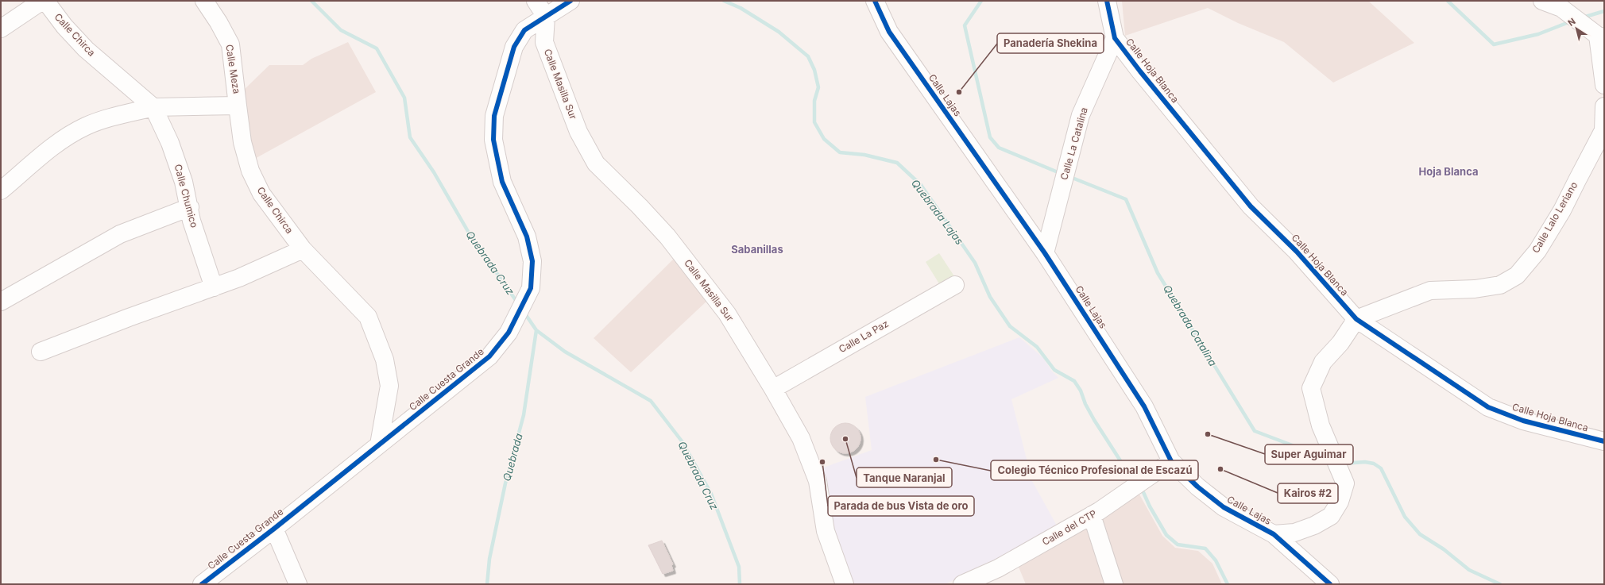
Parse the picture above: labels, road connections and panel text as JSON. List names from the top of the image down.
{
  "streets": {
    "street": [
      "Calle Chirca",
      "Calle Meza",
      "Calle Hoja Blanca",
      "Calle Masilla Sur",
      "Calle Lajas",
      "Calle La Catalina",
      "Calle Chumico",
      "Calle Lalo Leriano",
      "Calle La Paz",
      "Calle Cuesta Grande",
      "Calle del CTP"
    ]
  },
  "crossings": [
    ["Calle Chirca", "Calle Meza"],
    ["Calle Chirca", "Calle Chumico"],
    ["Calle Chirca", "Calle Cuesta Grande"],
    ["Calle Hoja Blanca", "Calle La Catalina"],
    ["Calle Hoja Blanca", "Calle Lalo Leriano"],
    ["Calle Masilla Sur", "Calle La Paz"],
    ["Calle Masilla Sur", "Calle Cuesta Grande"],
    ["Calle Lajas", "Calle La Catalina"],
    ["Calle Lajas", "Calle del CTP"]
  ],
  "districts": ["Hoja Blanca", "Sabanillas"],
  "water": [
    "Quebrada Lajas",
    "Quebrada Cruz",
    "Quebrada Catalina",
    "Quebrada"
  ],
  "places": [
    "Panadería Shekina",
    "Super Aguimar",
    "Tanque Naranjal",
    "Colegio Técnico Profesional de Escazú",
    "Parada de bus Vista de oro",
    "Kairos #2"
  ],
  "north": "top left"
}
